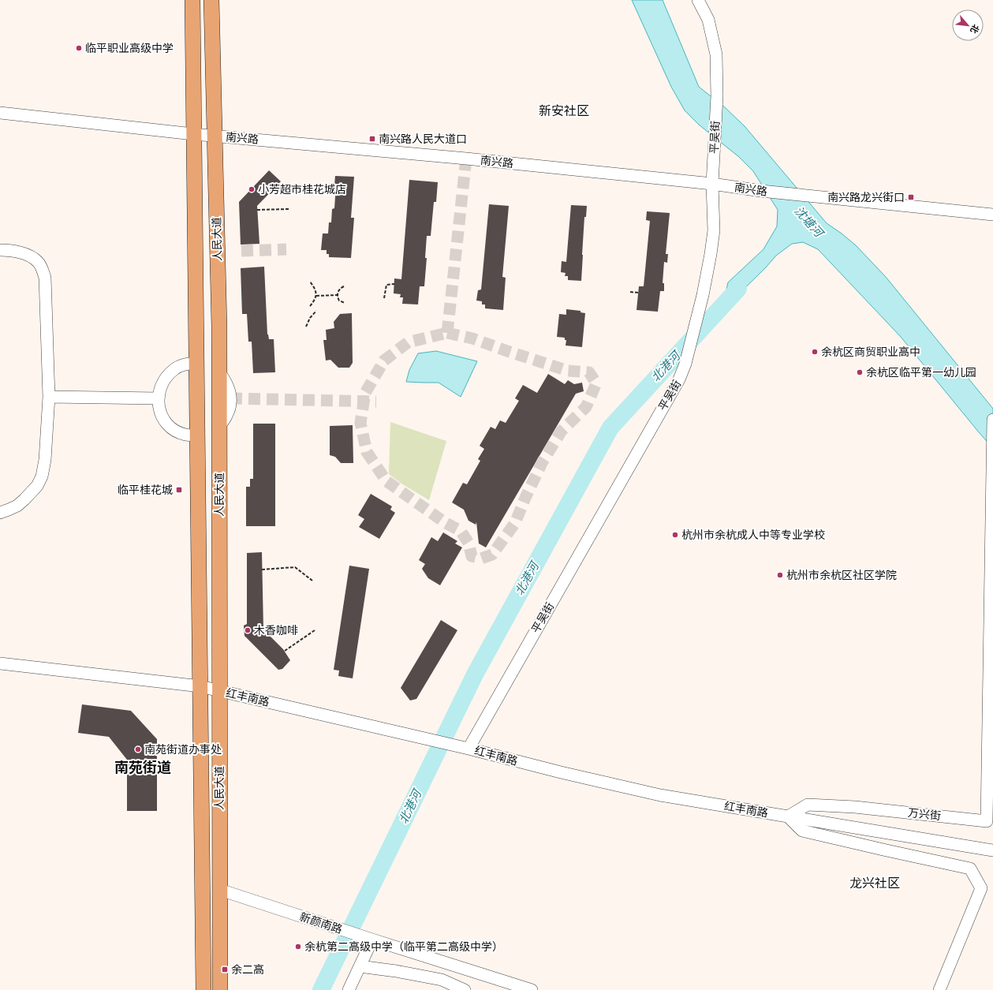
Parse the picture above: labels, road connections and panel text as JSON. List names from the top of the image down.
{
  "streets": {
    "main road": ["人民大道"],
    "street": [
      "平吴街",
      "南兴路",
      "红丰南路",
      "万兴街",
      "新颜南路"
    ]
  },
  "crossings": [
    ["平吴街", "南兴路"],
    ["平吴街", "红丰南路"],
    ["南兴路", "人民大道"],
    ["人民大道", "红丰南路"],
    ["人民大道", "新颜南路"],
    ["红丰南路", "万兴街"]
  ],
  "districts": ["新安社区", "南苑街道", "龙兴社区"],
  "water": ["沈塘河", "北港河"],
  "places": {
    "other": [
      "临平职业高级中学",
      "小芳超市桂花城店",
      "余杭区商贸职业高中",
      "余杭区临平第一幼儿园",
      "杭州市余杭成人中等专业学校",
      "杭州市余杭区社区学院",
      "木香咖啡",
      "南苑街道办事处",
      "余杭第二高级中学（临平第二高级中学）"
    ],
    "transit": [
      "南兴路人民大道口",
      "南兴路龙兴街口",
      "临平桂花城",
      "余二高"
    ]
  },
  "north": "bottom right"
}
